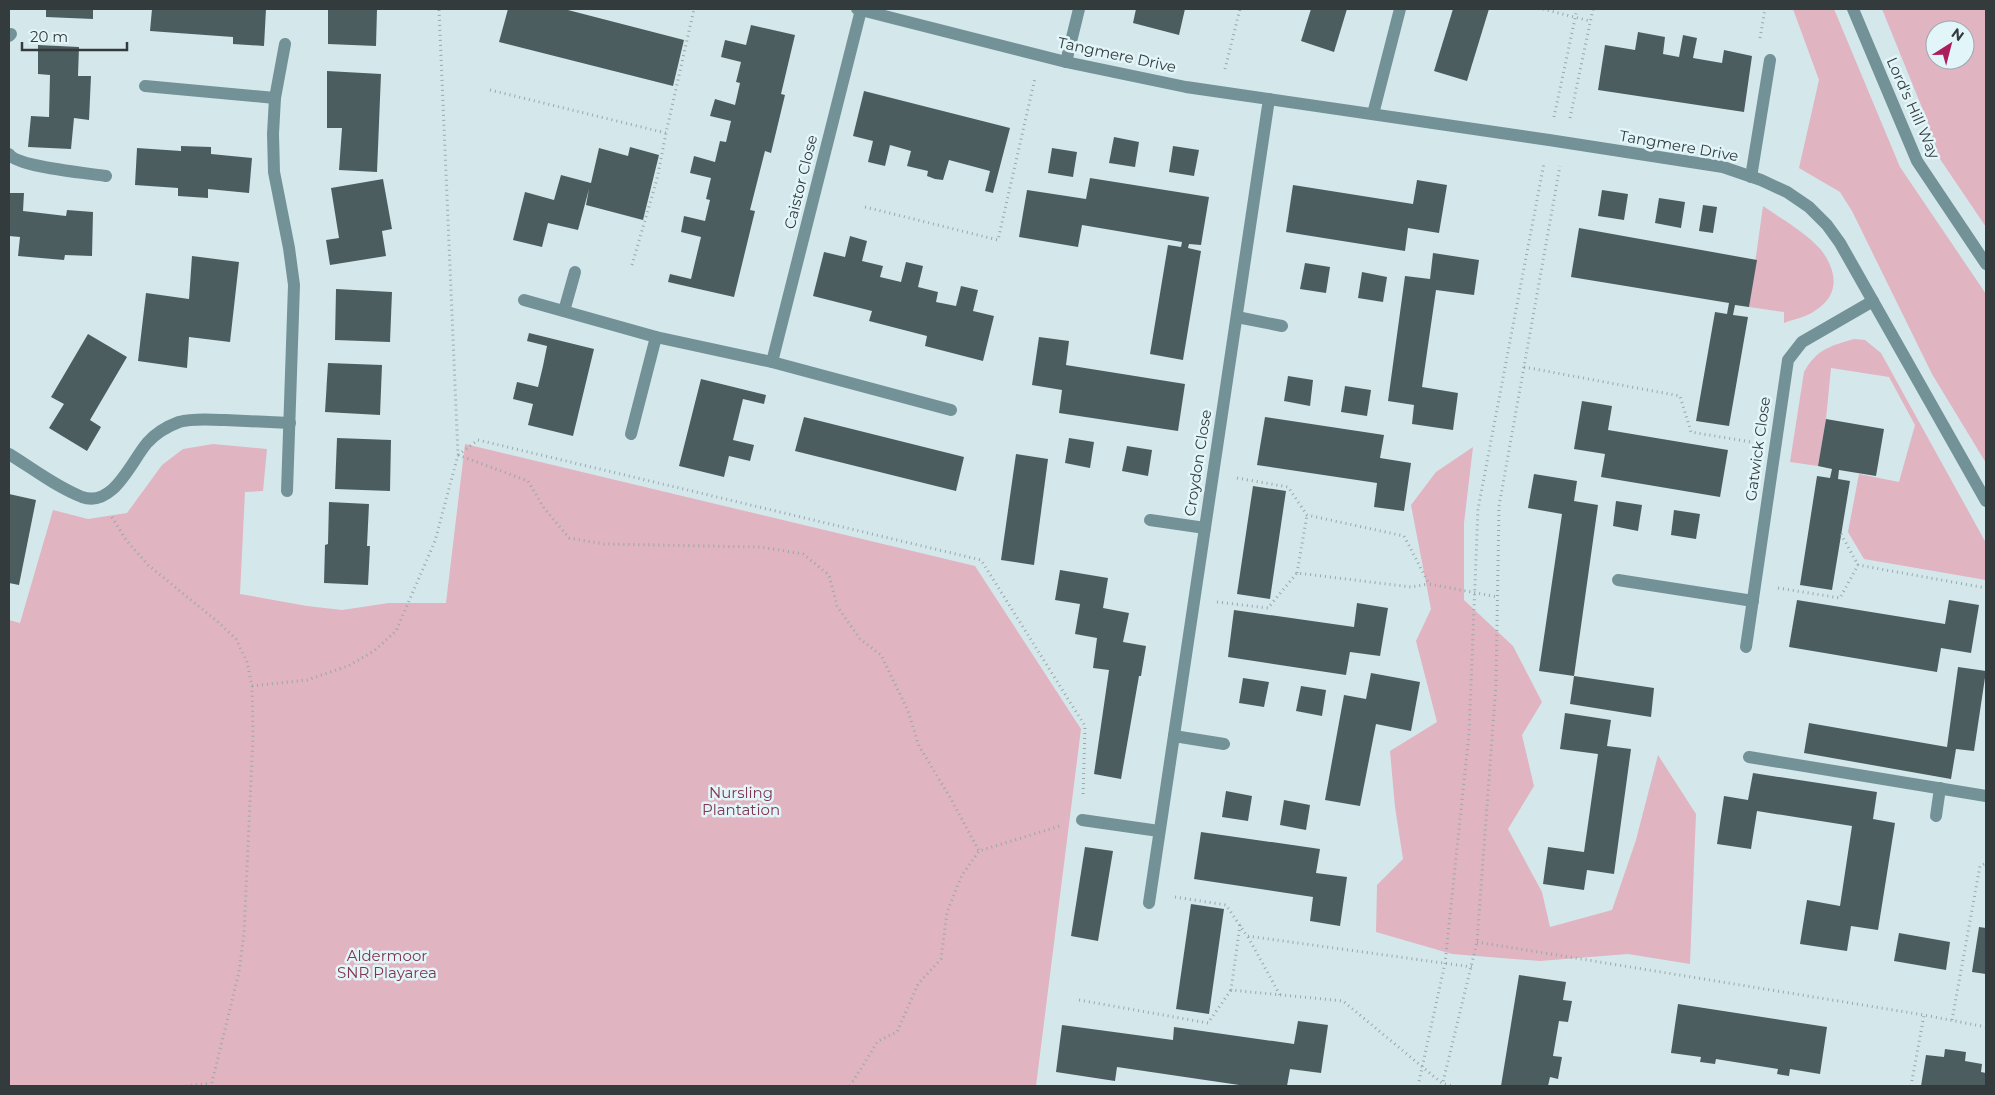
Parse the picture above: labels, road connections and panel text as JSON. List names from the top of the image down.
{
  "streets": {
    "street": [
      "Tangmere Drive",
      "Lord's Hill Way",
      "Caistor Close",
      "Gatwick Close",
      "Croydon Close"
    ]
  },
  "crossings": [
    ["Tangmere Drive", "Caistor Close"],
    ["Tangmere Drive", "Gatwick Close"],
    ["Tangmere Drive", "Croydon Close"]
  ],
  "parks": ["Nursling Plantation", "Aldermoor SNR Playarea"],
  "scale_bar": "20 m",
  "north": "top right"
}
